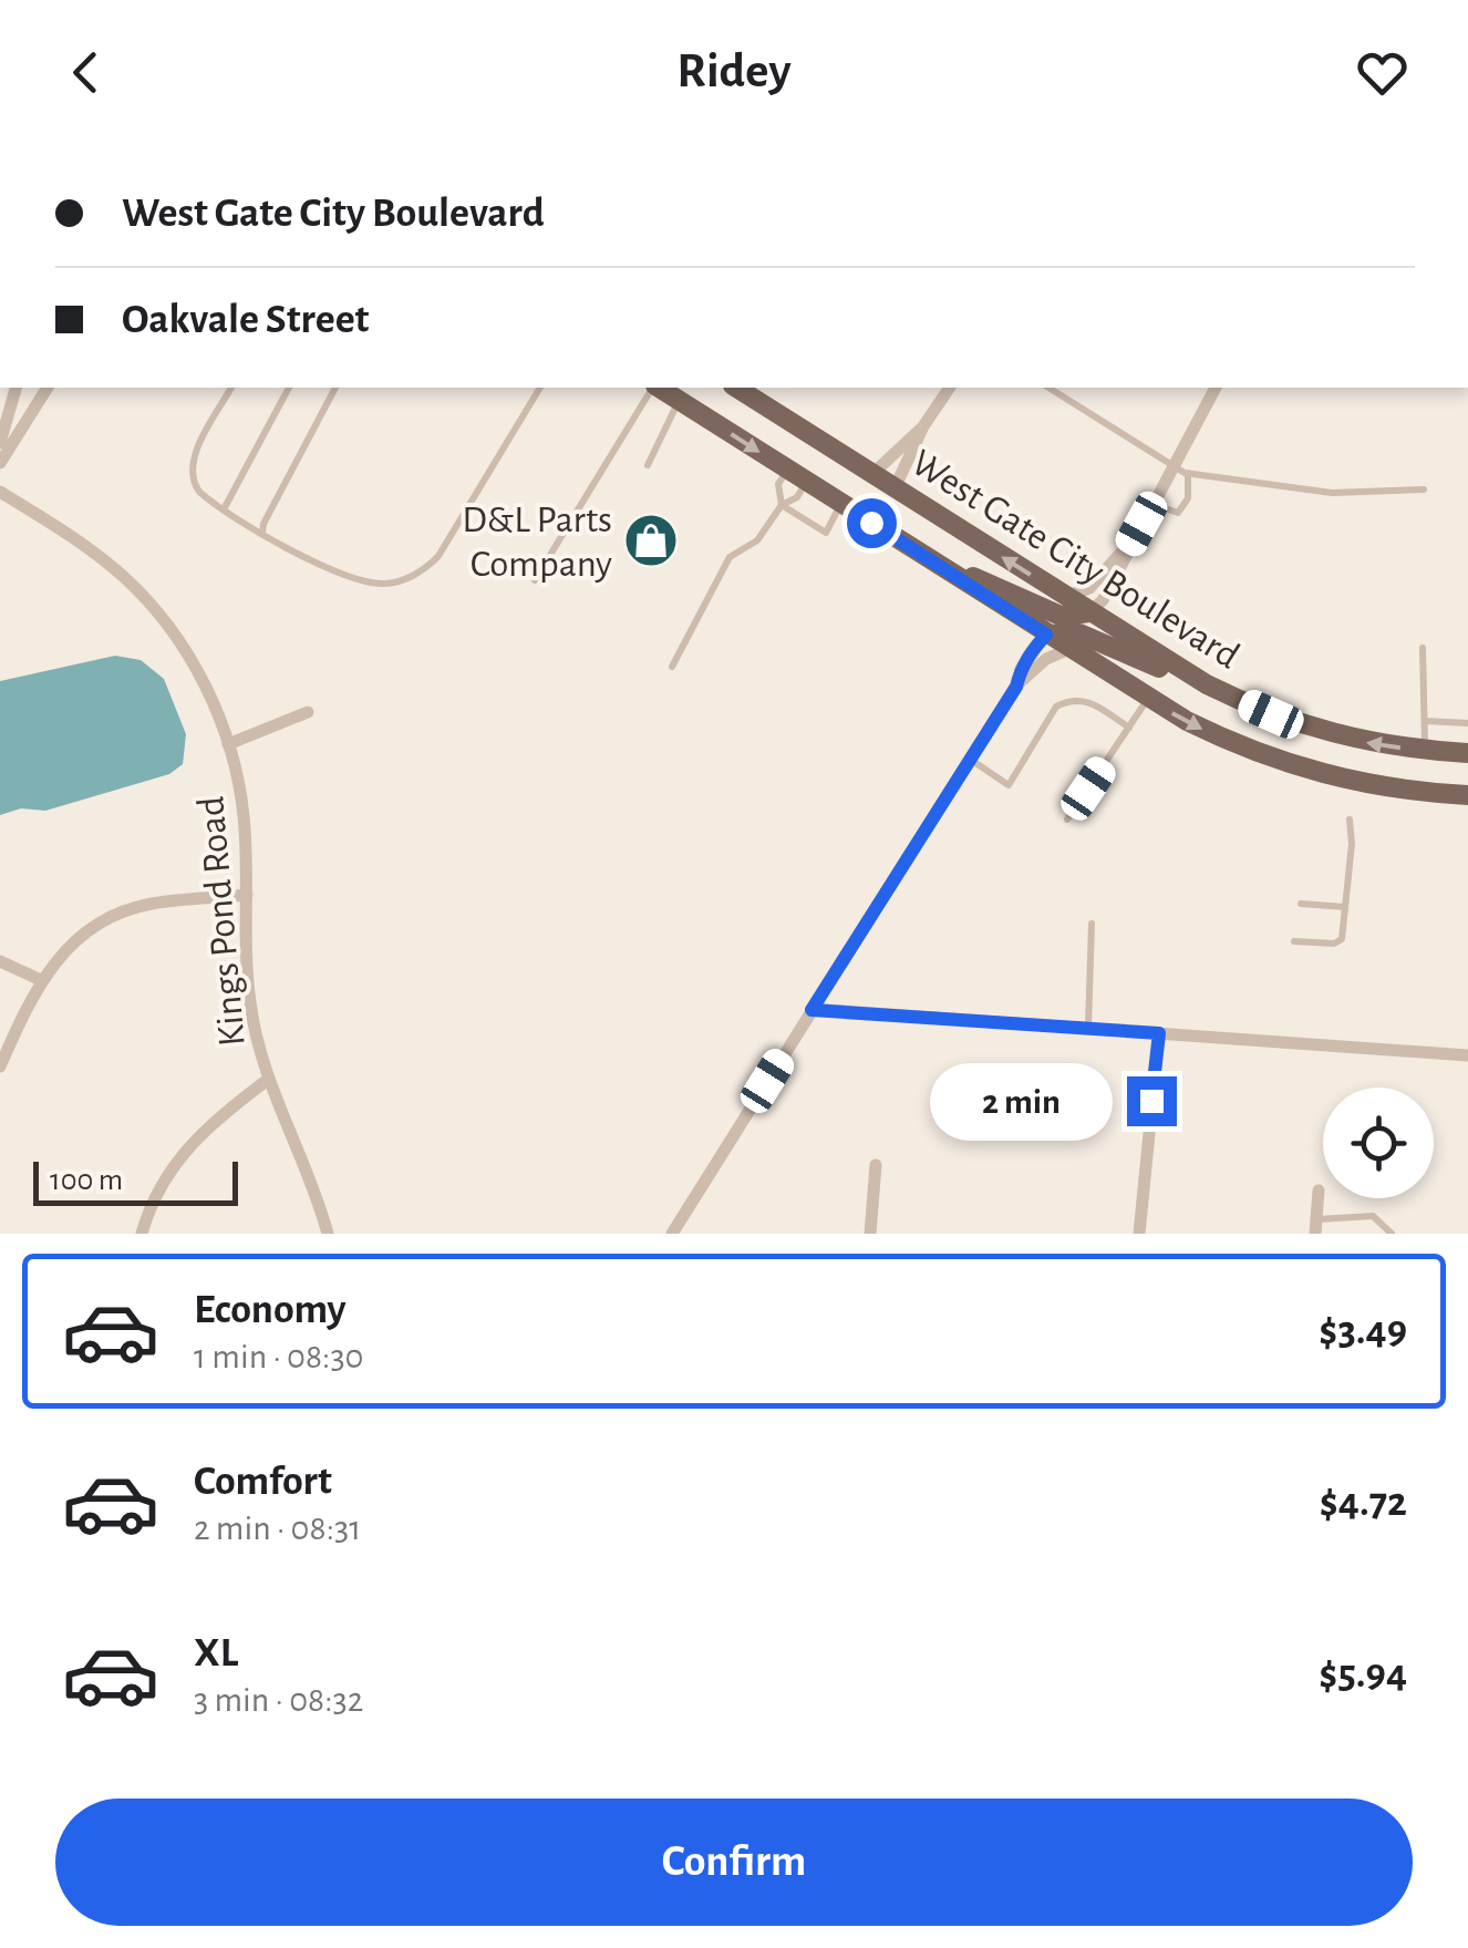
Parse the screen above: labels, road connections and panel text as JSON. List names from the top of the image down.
{
  "streets": {
    "main road": ["West Gate City Boulevard"],
    "street": ["Kings Pond Road"]
  },
  "places": {
    "shop": ["D&L Parts Company"]
  },
  "scale_bar": "100 m",
  "page": {
    "header": "Ridey",
    "banner": ["West Gate City Boulevard", "Oakvale Street"],
    "bubble": "2 min",
    "scale": "100 m",
    "list": [
      {
        "name": "Economy",
        "note": "1 min · 08:30",
        "value": "$3.49"
      },
      {
        "name": "Comfort",
        "note": "2 min · 08:31",
        "value": "$4.72"
      },
      {
        "name": "XL",
        "note": "3 min · 08:32",
        "value": "$5.94"
      }
    ],
    "buttons": "Confirm"
  }
}
